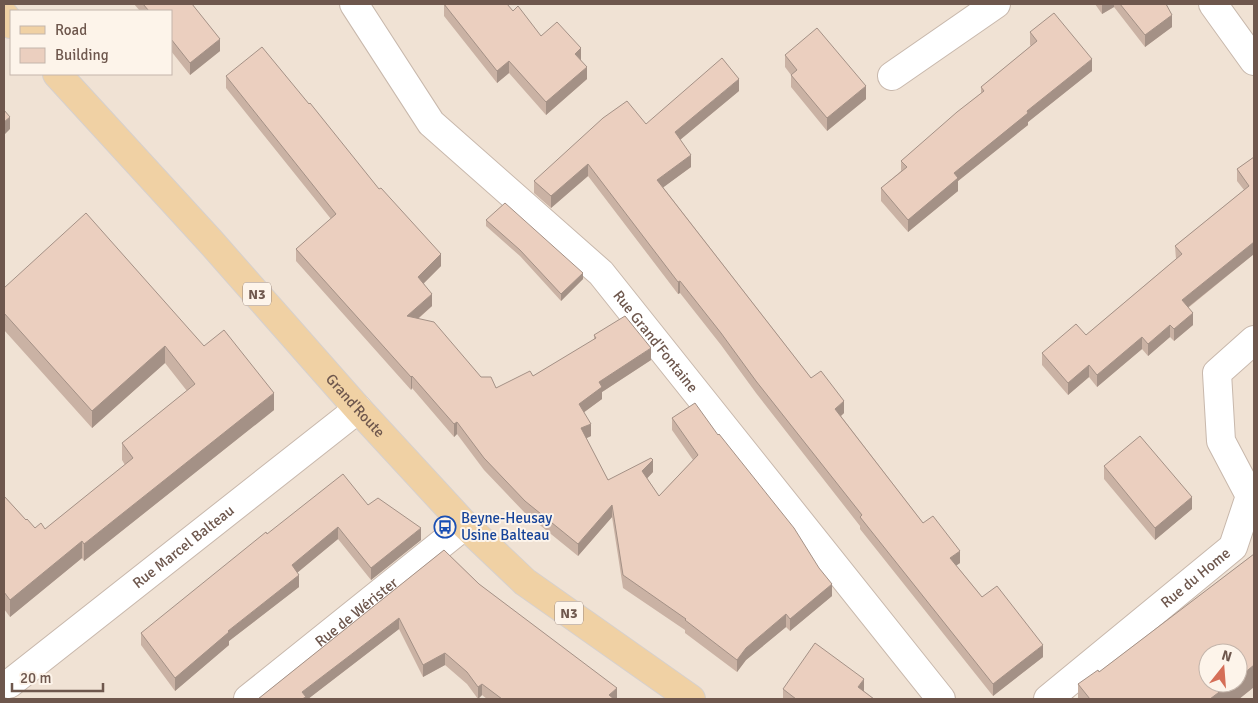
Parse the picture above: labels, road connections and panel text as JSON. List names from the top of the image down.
{
  "streets": {
    "main road": ["N3", "Grand'Route"],
    "street": [
      "Rue Grand'Fontaine",
      "Rue Marcel Balteau",
      "Rue du Home",
      "Rue de Wérister"
    ]
  },
  "crossings": [
    ["Grand'Route", "Rue Marcel Balteau"],
    ["Grand'Route", "Rue de Wérister"]
  ],
  "places": {
    "bus stop": ["Beyne-Heusay Usine Balteau"]
  },
  "legend": ["Road", "Building"],
  "scale_bar": "20 m",
  "north": "top"
}
